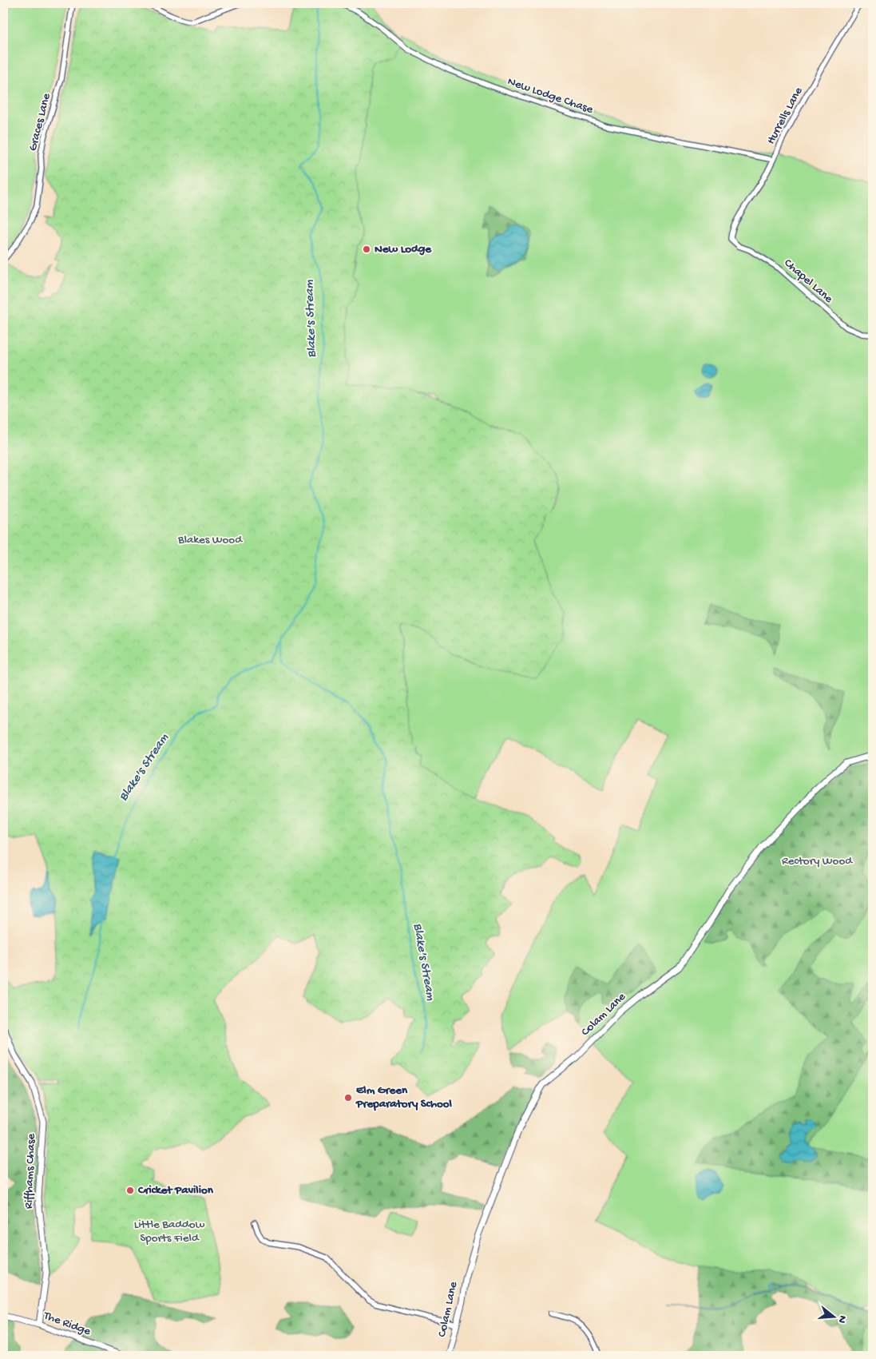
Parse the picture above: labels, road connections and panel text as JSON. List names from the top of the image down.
{
  "streets": {
    "street": [
      "New Lodge Chase",
      "Hurrells Lane",
      "Graces Lane",
      "Chapel Lane",
      "Colam Lane",
      "Riffhams Chase",
      "The Ridge"
    ]
  },
  "crossings": [
    ["New Lodge Chase", "Hurrells Lane"],
    ["Hurrells Lane", "Chapel Lane"],
    ["Riffhams Chase", "The Ridge"]
  ],
  "water": ["Blake's Stream"],
  "parks": ["Blakes Wood", "Rectory Wood", "Little Baddow Sports Field"],
  "places": ["New Lodge", "Elm Green Preparatory School", "Cricket Pavilion"],
  "north": "right"
}
